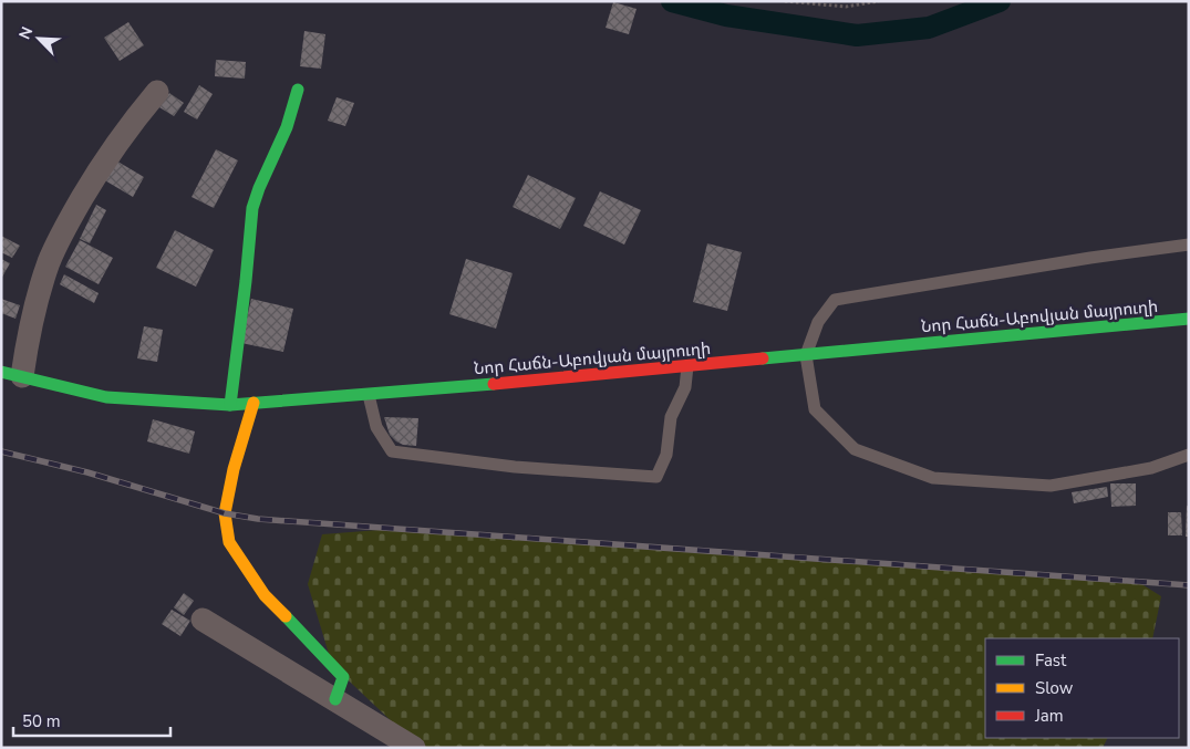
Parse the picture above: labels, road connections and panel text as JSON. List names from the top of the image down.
{
  "streets": {
    "main road": ["Նոր Հաճն-Աբովյան մայրուղի"]
  },
  "legend": ["Fast", "Slow", "Jam"],
  "scale_bar": "50 m",
  "north": "top left"
}
